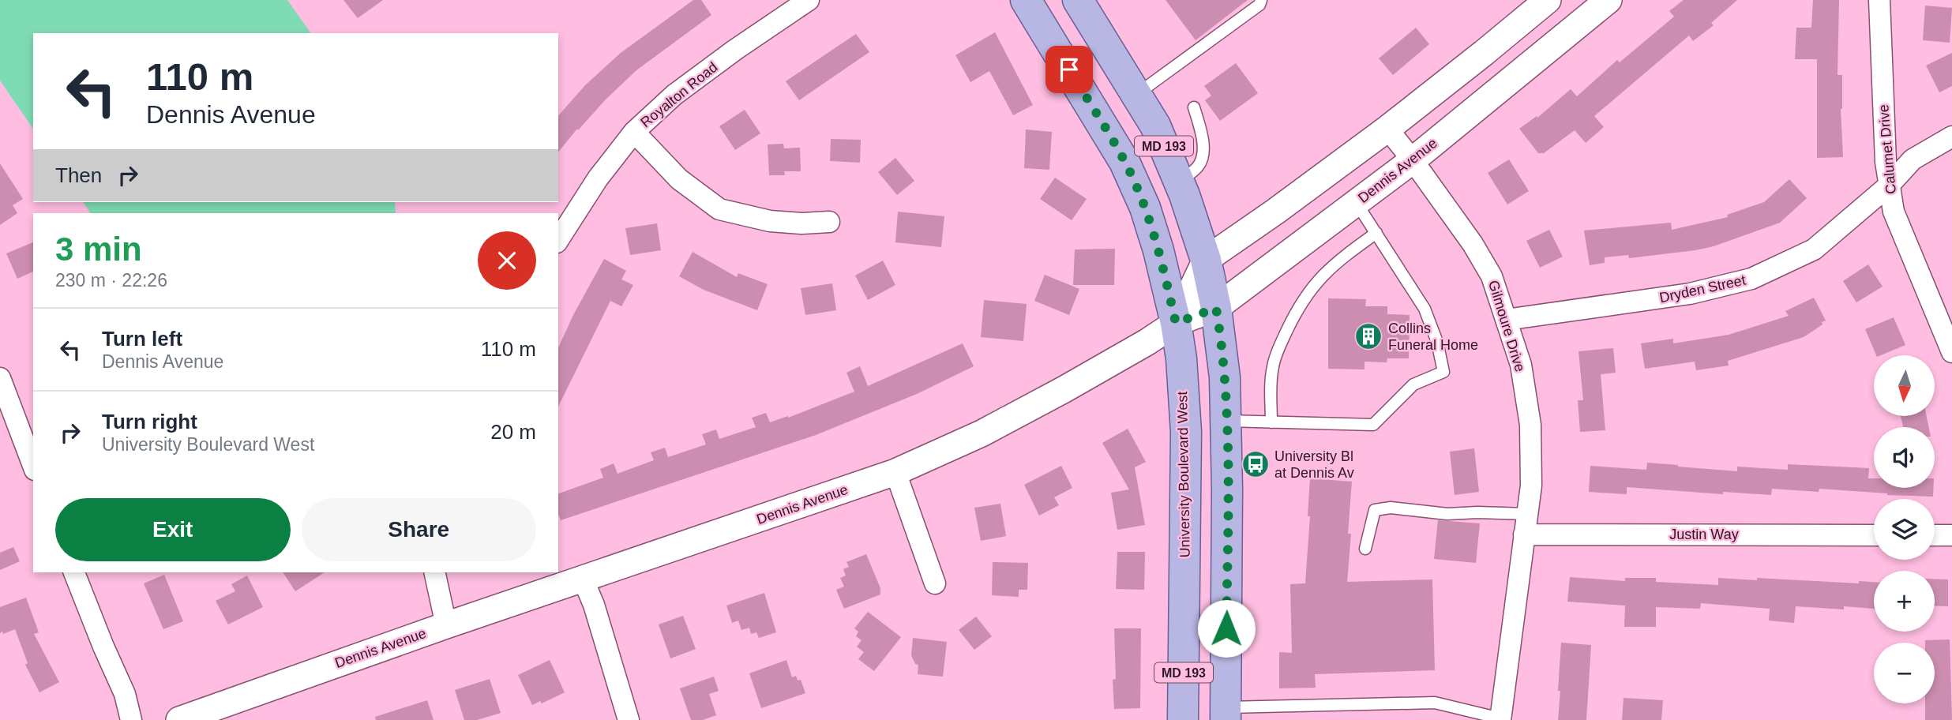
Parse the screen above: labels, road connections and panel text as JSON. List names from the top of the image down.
{
  "streets": {
    "main road": ["MD 193", "University Boulevard West"],
    "street": [
      "Royalton Road",
      "Calumet Drive",
      "Dennis Avenue",
      "Dryden Street",
      "Gilmoure Drive",
      "Justin Way"
    ]
  },
  "crossings": [
    ["MD 193", "Dennis Avenue"],
    ["Calumet Drive", "Dryden Street"],
    ["Dennis Avenue", "Gilmoure Drive"],
    ["Dennis Avenue", "University Boulevard West"],
    ["Dryden Street", "Gilmoure Drive"],
    ["Gilmoure Drive", "Justin Way"]
  ],
  "places": {
    "building": ["Collins Funeral Home"],
    "bus stop": ["University Bl at Dennis Av"]
  },
  "north": "bottom",
  "page": {
    "turn": ["110 m", "Dennis Avenue"],
    "then": "Then",
    "heading": ["3 min", "230 m · 22:26"],
    "list": [
      {
        "name": "Turn left",
        "note": "Dennis Avenue",
        "value": "110 m"
      },
      {
        "name": "Turn right",
        "note": "University Boulevard West",
        "value": "20 m"
      }
    ],
    "map_buttons": ["+", "−"],
    "buttons": ["Exit", "Share"]
  }
}
